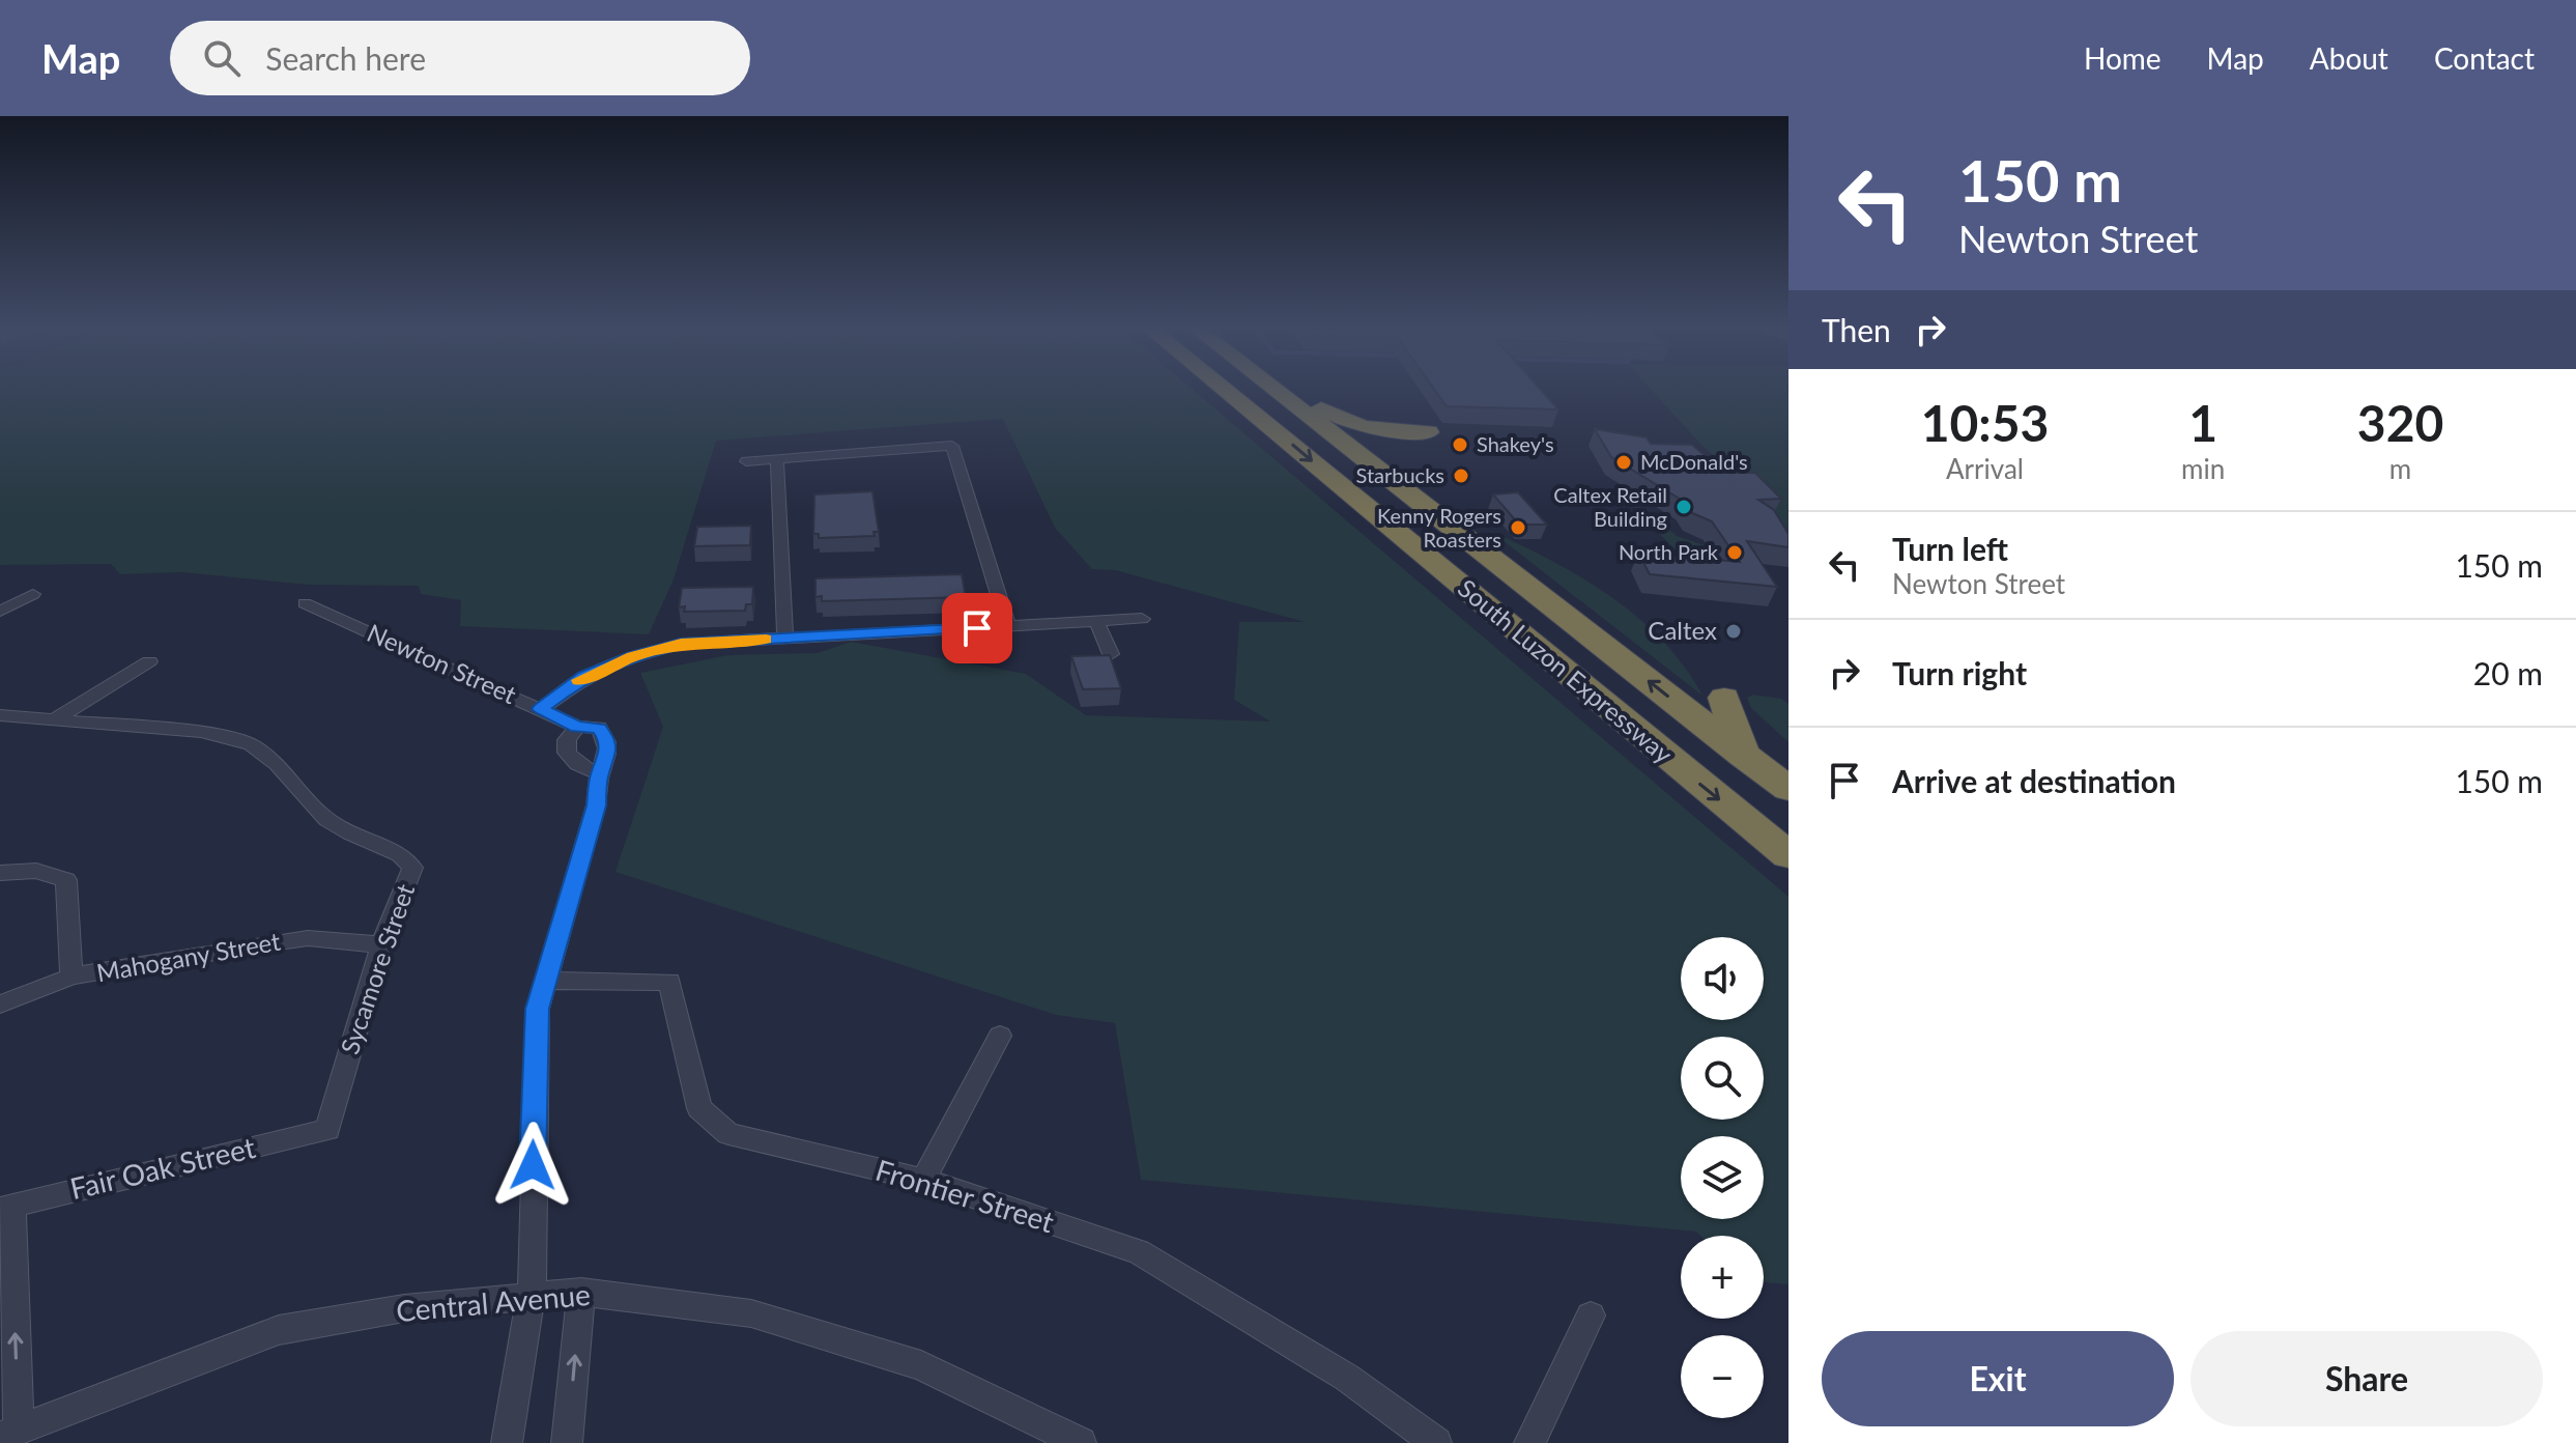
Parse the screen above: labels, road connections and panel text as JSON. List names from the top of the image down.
{
  "streets": {
    "highway": ["South Luzon Expressway"],
    "street": [
      "Newton Street",
      "Mahogany Street",
      "Sycamore Street",
      "Fair Oak Street",
      "Frontier Street",
      "Central Avenue"
    ]
  },
  "crossings": [
    ["Newton Street", "Frontier Street"],
    ["Newton Street", "Central Avenue"],
    ["Mahogany Street", "Sycamore Street"],
    ["Sycamore Street", "Fair Oak Street"]
  ],
  "places": [
    "Shakey's",
    "McDonald's",
    "Starbucks",
    "Caltex Retail Building",
    "Kenny Rogers Roasters",
    "North Park",
    "Caltex"
  ],
  "page": {
    "header": "Map",
    "search": "Search here",
    "nav": [
      "Home",
      "Map",
      "About",
      "Contact"
    ],
    "turn": ["150 m", "Newton Street"],
    "then": "Then",
    "eta": [
      "10:53",
      "Arrival",
      "1",
      "min",
      "320",
      "m"
    ],
    "list": [
      {
        "name": "Turn left",
        "note": "Newton Street",
        "value": "150 m"
      },
      {
        "name": "Turn right",
        "value": "20 m"
      },
      {
        "name": "Arrive at destination",
        "value": "150 m"
      }
    ],
    "map_buttons": ["+", "−"],
    "buttons": ["Exit", "Share"]
  }
}
